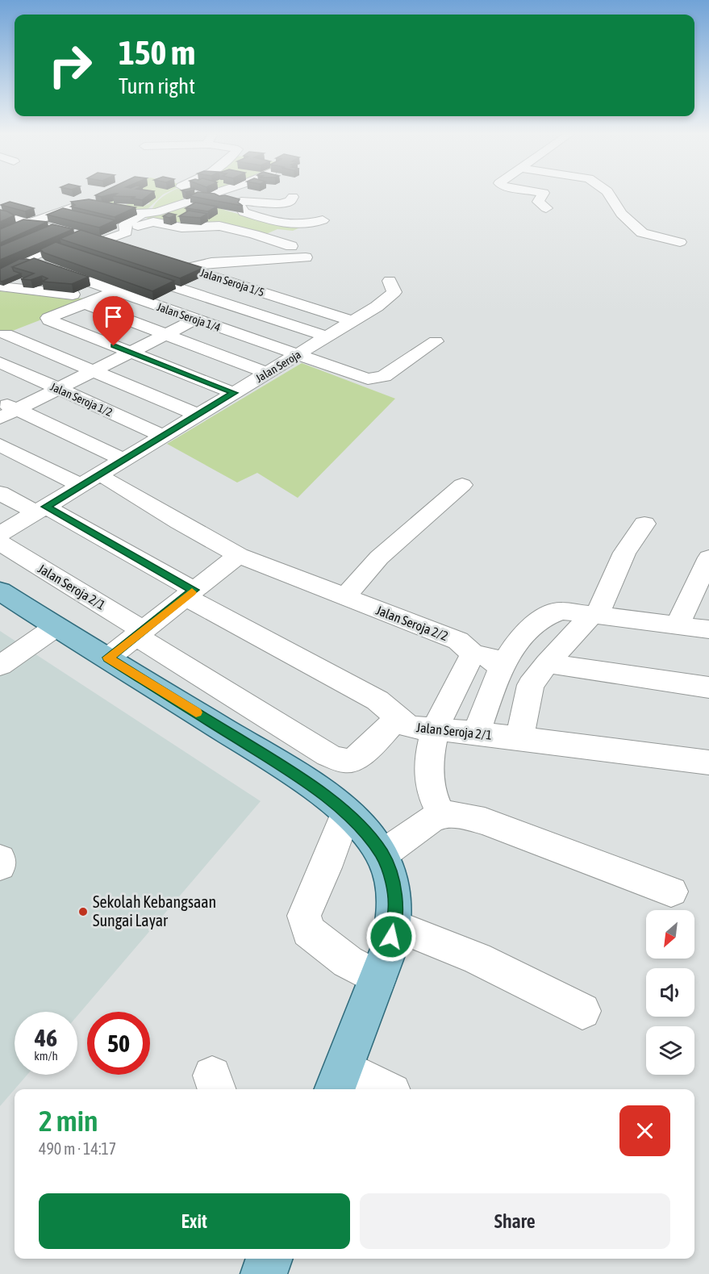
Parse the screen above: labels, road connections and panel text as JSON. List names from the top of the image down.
{
  "streets": {
    "street": [
      "Jalan Seroja 1/5",
      "Jalan Seroja 1/4",
      "Jalan Seroja",
      "Jalan Seroja 1/2",
      "Jalan Seroja 2/1",
      "Jalan Seroja 2/2"
    ]
  },
  "crossings": [
    ["Jalan Seroja 1/5", "Jalan Seroja"],
    ["Jalan Seroja 1/4", "Jalan Seroja"],
    ["Jalan Seroja", "Jalan Seroja 1/2"]
  ],
  "places": ["Sekolah Kebangsaan Sungai Layar"],
  "north": "bottom left",
  "page": {
    "turn": ["150 m", "Turn right"],
    "speed": "46 km/h",
    "limit": "50",
    "heading": ["2 min", "490 m · 14:17"],
    "buttons": ["Exit", "Share"]
  }
}
